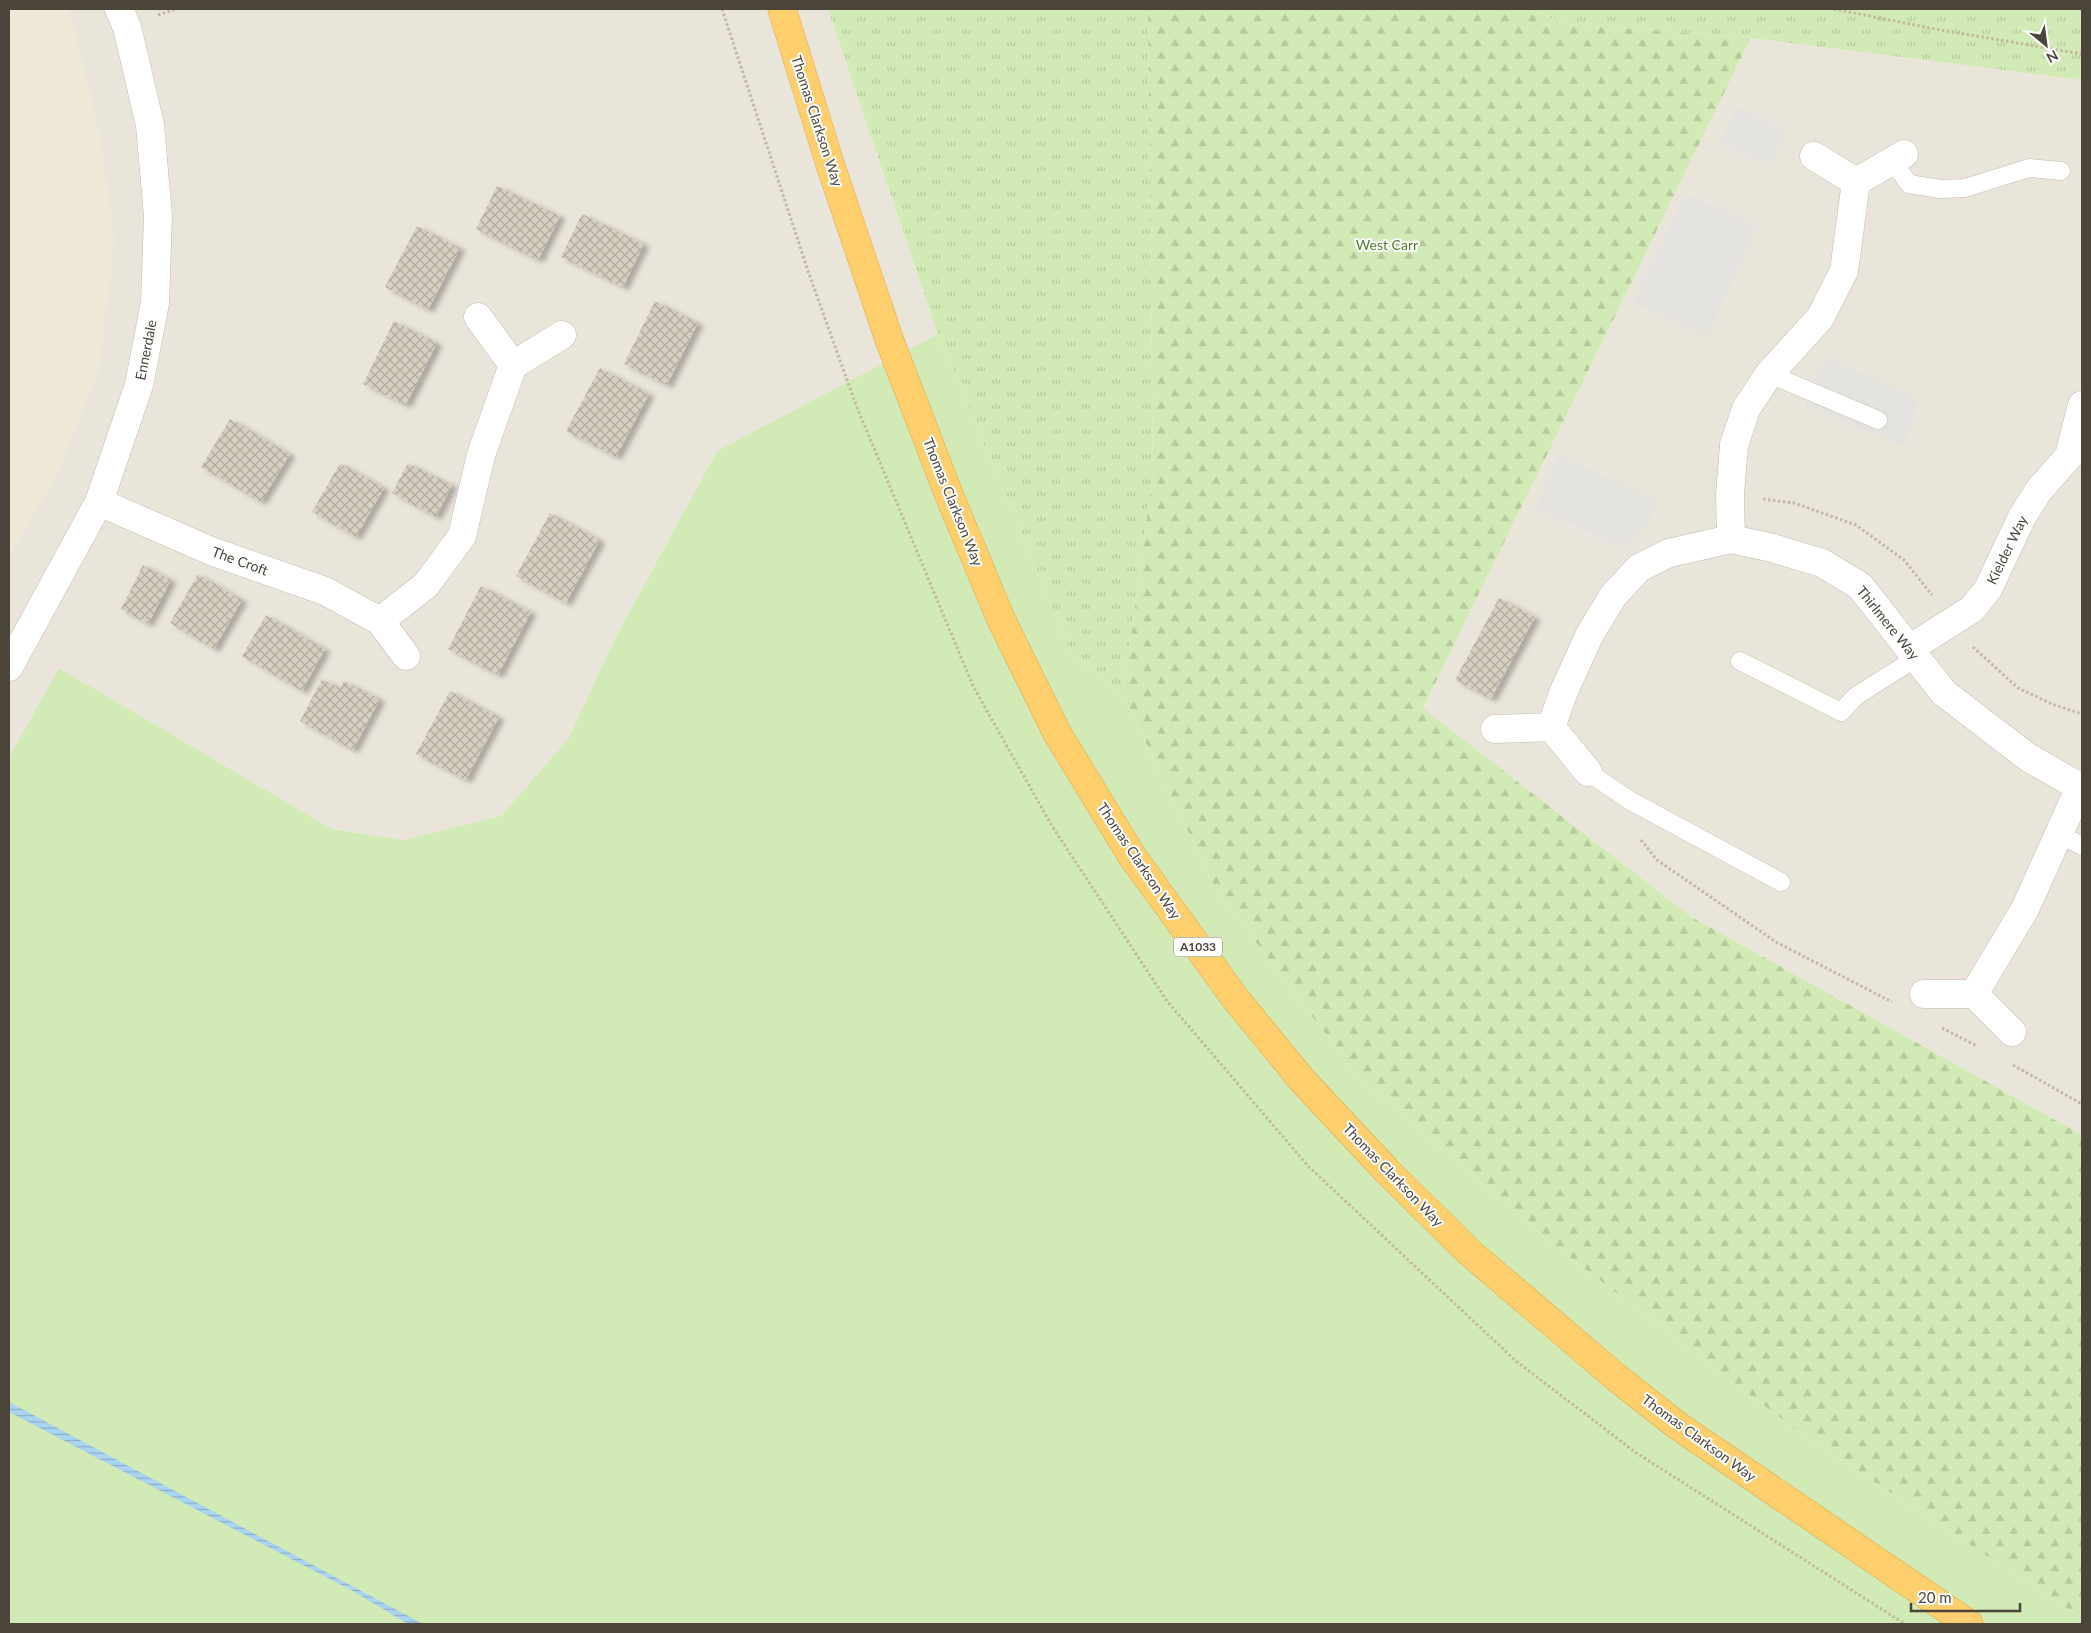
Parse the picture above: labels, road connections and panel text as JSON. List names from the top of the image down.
{
  "streets": {
    "highway": ["Thomas Clarkson Way", "A1033"],
    "street": [
      "Ennerdale",
      "Kielder Way",
      "The Croft",
      "Thirlmere Way"
    ]
  },
  "crossings": [
    ["Ennerdale", "The Croft"],
    ["Kielder Way", "Thirlmere Way"]
  ],
  "parks": ["West Carr"],
  "scale_bar": "20 m",
  "north": "bottom right"
}
